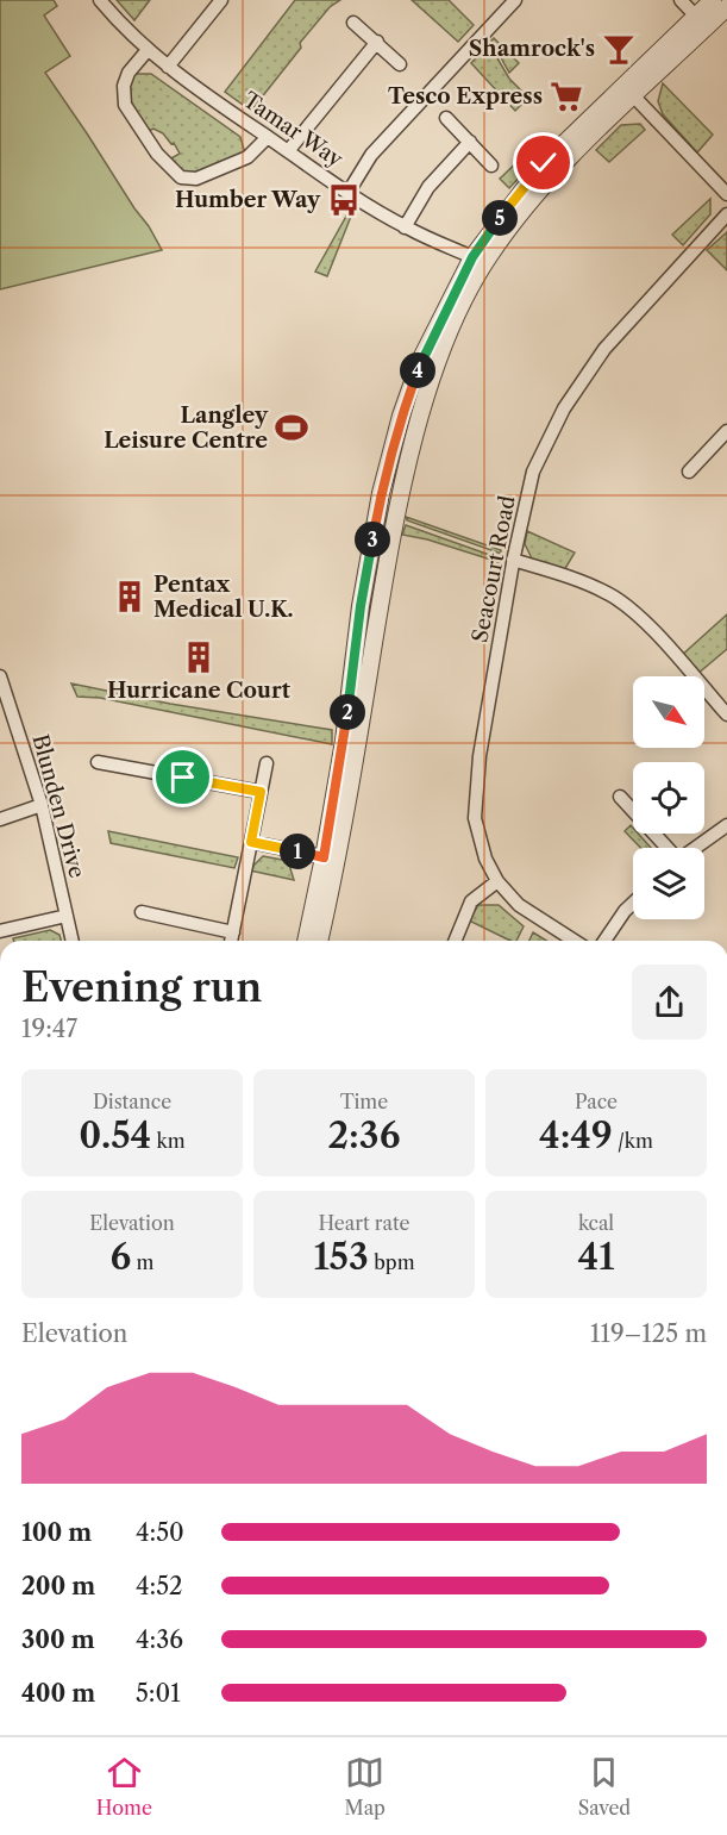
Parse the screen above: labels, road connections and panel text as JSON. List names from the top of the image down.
{
  "streets": {
    "street": ["Tamar Way", "Seacourt Road", "Blunden Drive"]
  },
  "places": {
    "bar": ["Shamrock's"],
    "supermarket": ["Tesco Express"],
    "bus stop": ["Humber Way"],
    "sports": ["Langley Leisure Centre"],
    "building": ["Pentax Medical U.K.", "Hurricane Court"]
  },
  "north": "bottom right",
  "page": {
    "pins": [
      "5",
      "4",
      "3",
      "2",
      "1"
    ],
    "heading": ["Evening run", "19:47"],
    "stats": [
      ["Distance", "0.54 km"],
      ["Time", "2:36"],
      ["Pace", "4:49 /km"],
      ["Elevation", "6 m"],
      ["Heart rate", "153 bpm"],
      ["kcal", "41"]
    ],
    "chart": ["Elevation", "119–125 m"],
    "list": [
      {
        "name": "100 m",
        "note": "4:50"
      },
      {
        "name": "200 m",
        "note": "4:52"
      },
      {
        "name": "300 m",
        "note": "4:36"
      },
      {
        "name": "400 m",
        "note": "5:01"
      }
    ],
    "tabs": ["Home", "Map", "Saved"]
  }
}
